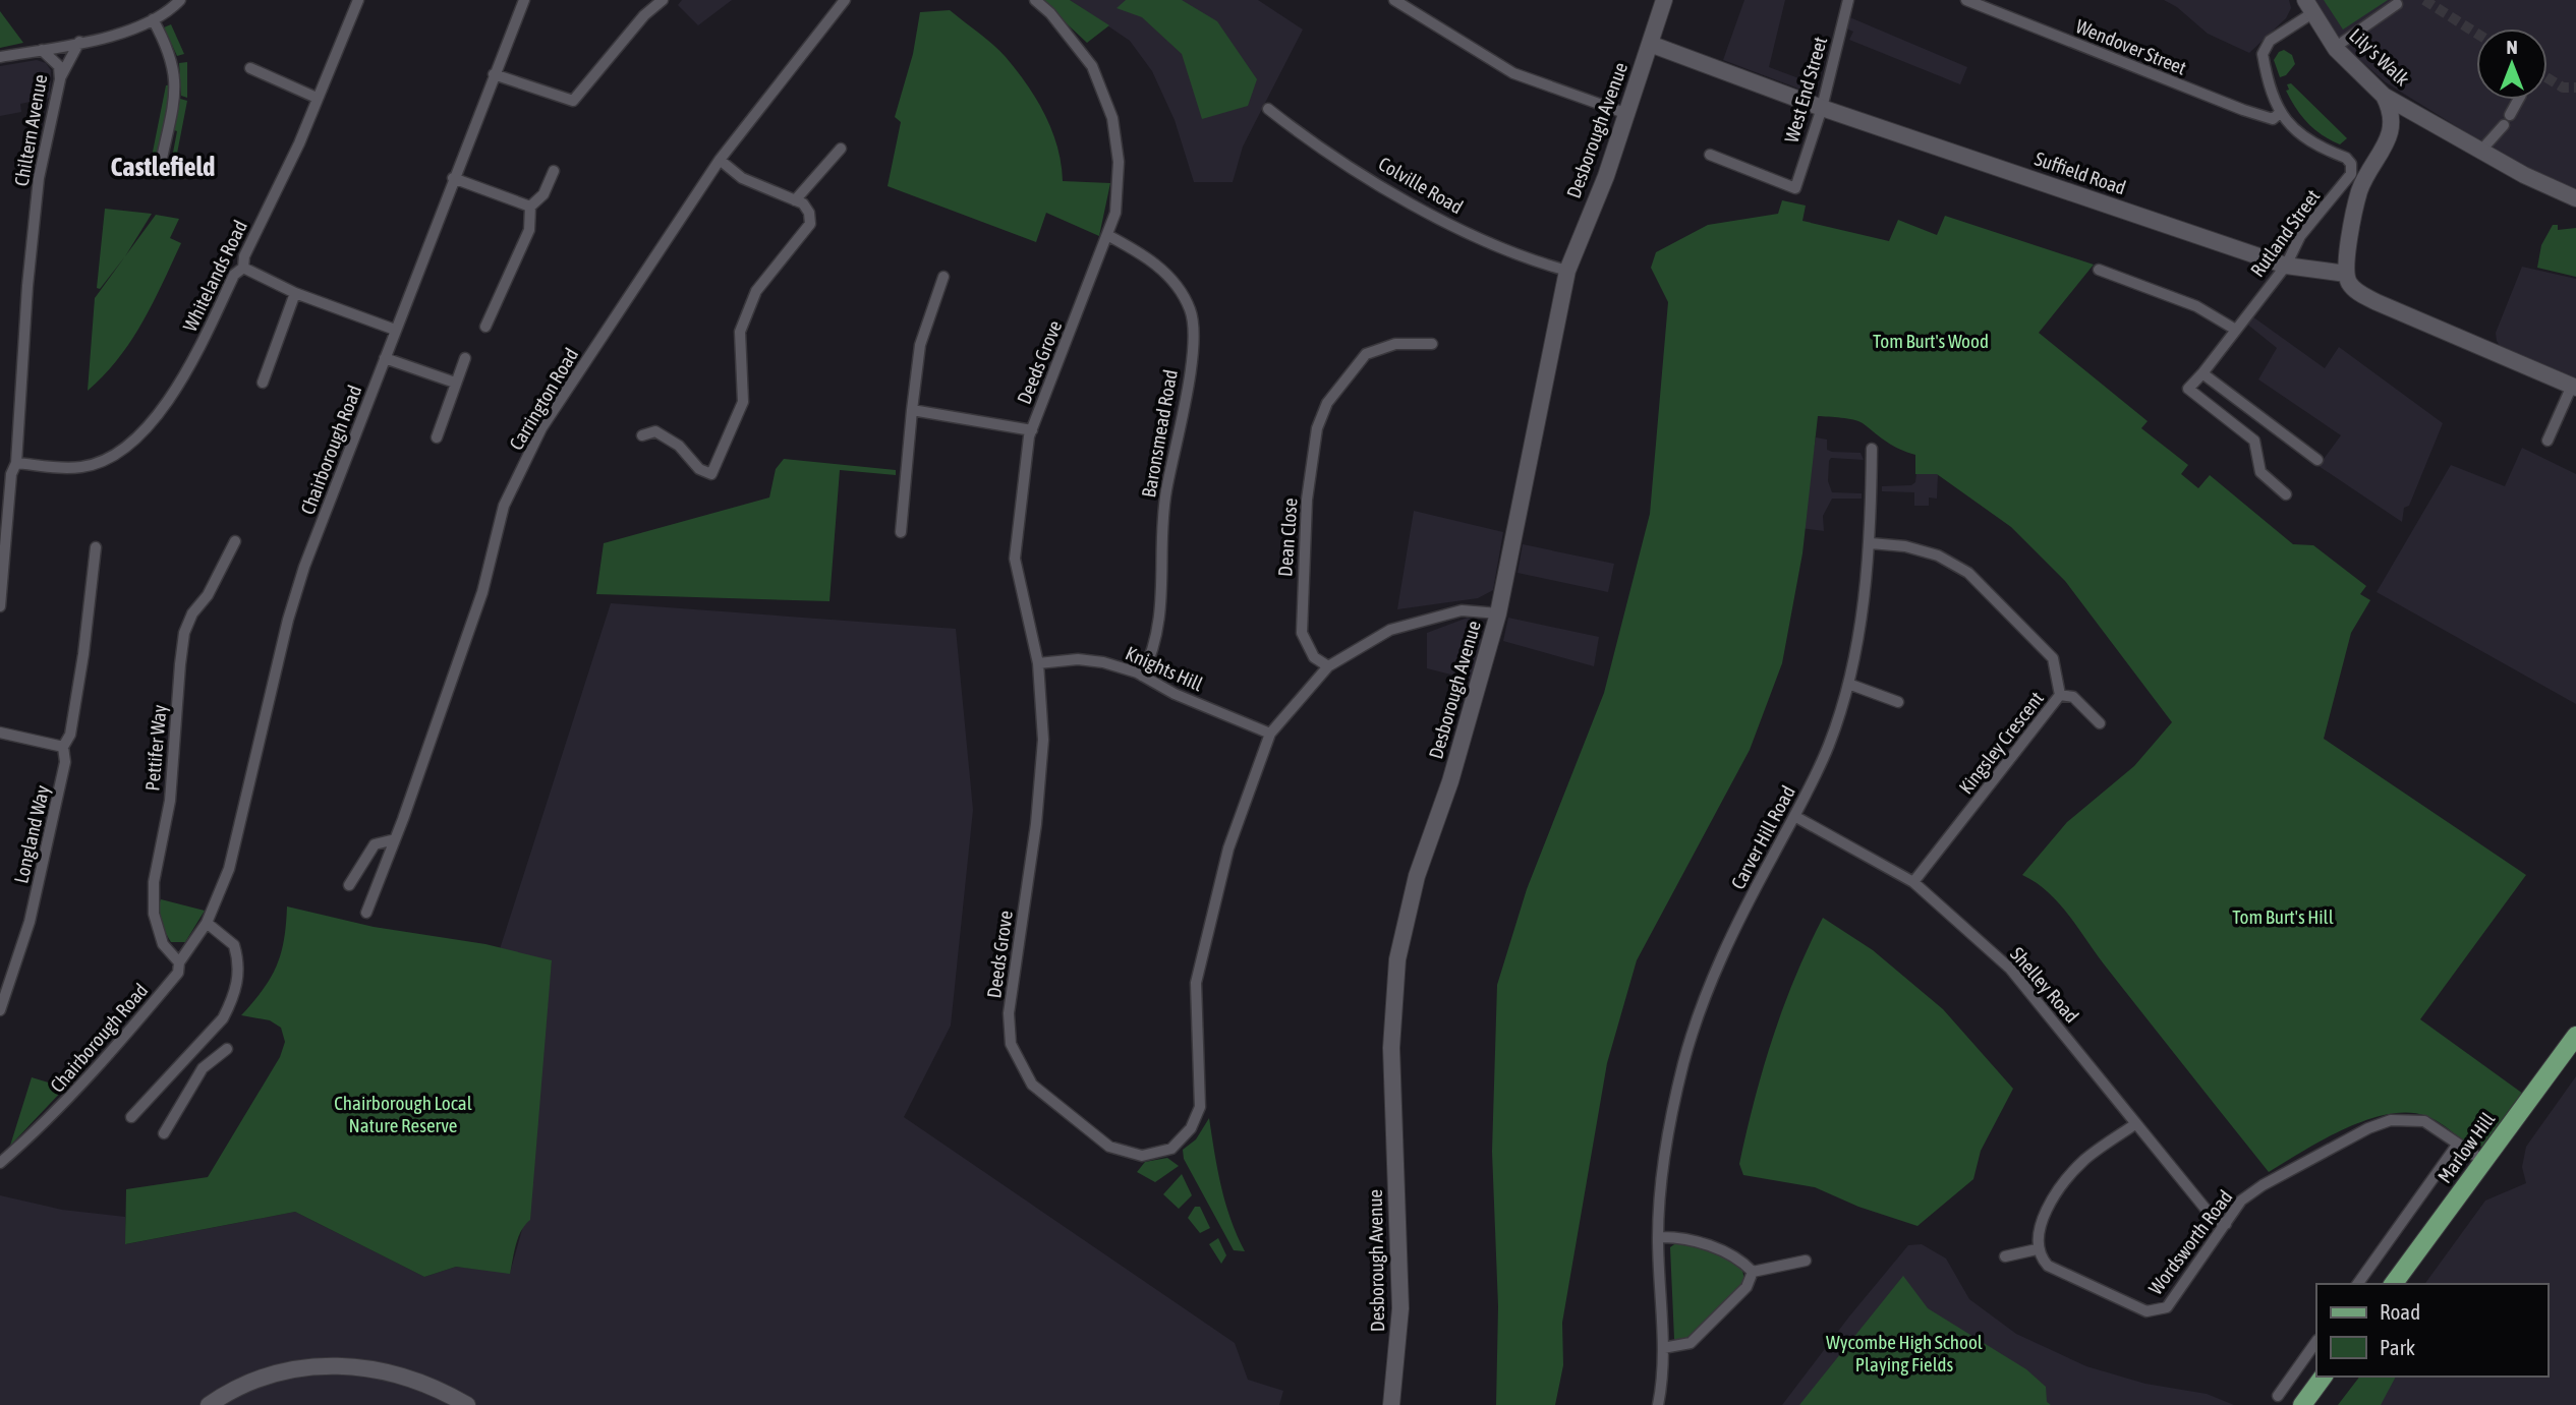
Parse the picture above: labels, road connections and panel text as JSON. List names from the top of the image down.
{
  "streets": {
    "main road": ["Marlow Hill"],
    "street": [
      "Wendover Street",
      "Lily's Walk",
      "West End Street",
      "Chiltern Avenue",
      "Desborough Avenue",
      "Suffield Road",
      "Colville Road",
      "Rutland Street",
      "Whitelands Road",
      "Deeds Grove",
      "Carrington Road",
      "Baronsmead Road",
      "Chairborough Road",
      "Dean Close",
      "Knights Hill",
      "Kingsley Crescent",
      "Pettifer Way",
      "Longland Way",
      "Carver Hill Road",
      "Shelley Road",
      "Wordsworth Road"
    ]
  },
  "crossings": [
    ["Wendover Street", "Rutland Street"],
    ["Lily's Walk", "Rutland Street"],
    ["West End Street", "Suffield Road"],
    ["Chiltern Avenue", "Whitelands Road"],
    ["Desborough Avenue", "Suffield Road"],
    ["Desborough Avenue", "Colville Road"],
    ["Desborough Avenue", "Deeds Grove"],
    ["Suffield Road", "Rutland Street"],
    ["Deeds Grove", "Baronsmead Road"],
    ["Deeds Grove", "Dean Close"],
    ["Deeds Grove", "Knights Hill"],
    ["Baronsmead Road", "Knights Hill"],
    ["Chairborough Road", "Pettifer Way"],
    ["Kingsley Crescent", "Carver Hill Road"],
    ["Kingsley Crescent", "Shelley Road"],
    ["Carver Hill Road", "Shelley Road"],
    ["Shelley Road", "Wordsworth Road"],
    ["Marlow Hill", "Wordsworth Road"]
  ],
  "districts": ["Castlefield"],
  "parks": [
    "Tom Burt's Wood",
    "Tom Burt's Hill",
    "Chairborough Local Nature Reserve",
    "Wycombe High School Playing Fields"
  ],
  "legend": ["Road", "Park"],
  "north": "top"
}
